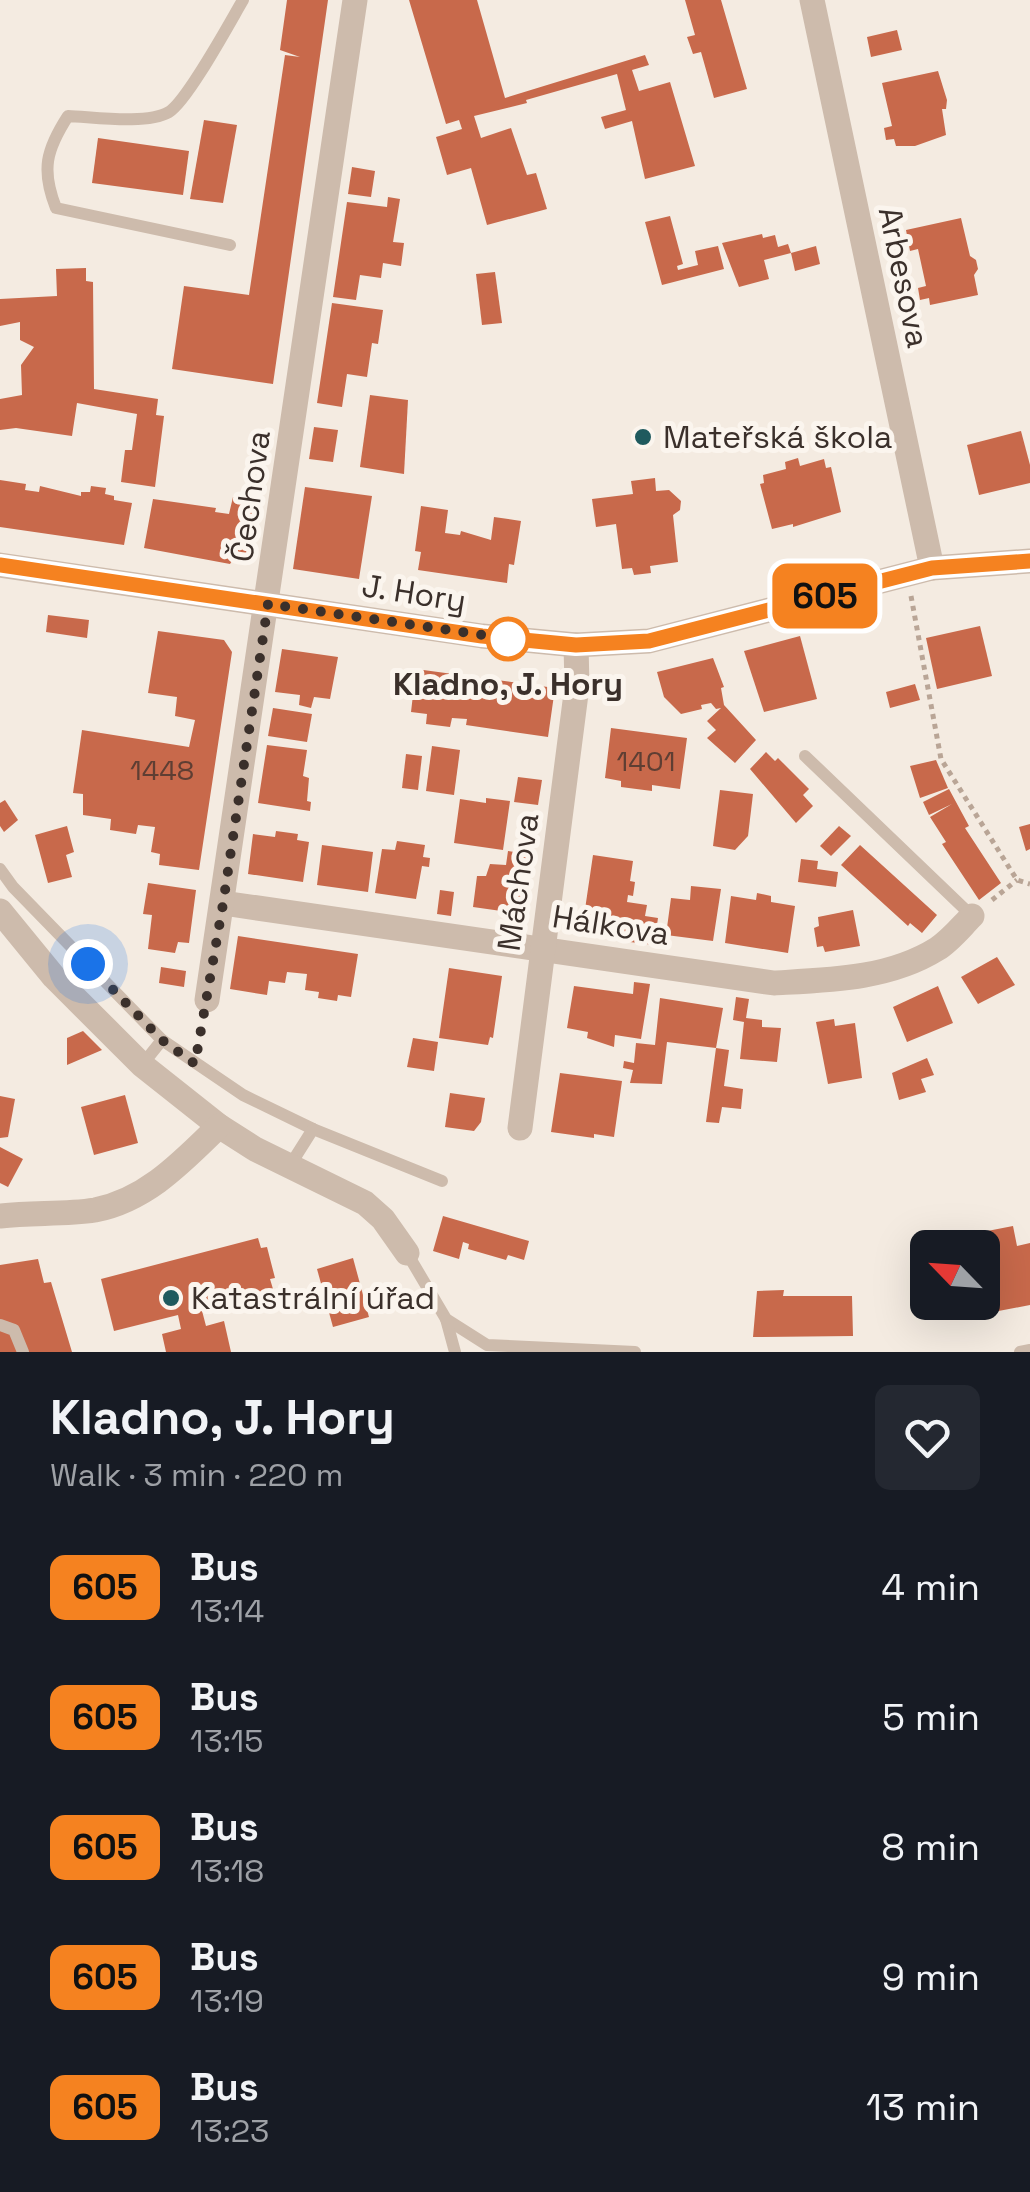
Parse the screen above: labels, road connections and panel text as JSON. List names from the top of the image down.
{
  "streets": {
    "street": [
      "Arbesova",
      "Čechova",
      "J. Hory",
      "Máchova",
      "Hálkova"
    ]
  },
  "crossings": [
    ["Arbesova", "J. Hory"],
    ["Čechova", "J. Hory"],
    ["Čechova", "Hálkova"],
    ["J. Hory", "Máchova"],
    ["Máchova", "Hálkova"]
  ],
  "places": ["Mateřská škola", "Kladno, J. Hory", "Katastrální úřad"],
  "lines": ["bus line 605"],
  "house_numbers": ["1401", "1448"],
  "north": "top left",
  "page": {
    "on_map": "605",
    "heading": ["Kladno, J. Hory", "Walk · 3 min · 220 m"],
    "list": [
      {
        "mark": "605",
        "name": "Bus",
        "note": "13:14",
        "value": "4 min"
      },
      {
        "mark": "605",
        "name": "Bus",
        "note": "13:15",
        "value": "5 min"
      },
      {
        "mark": "605",
        "name": "Bus",
        "note": "13:18",
        "value": "8 min"
      },
      {
        "mark": "605",
        "name": "Bus",
        "note": "13:19",
        "value": "9 min"
      },
      {
        "mark": "605",
        "name": "Bus",
        "note": "13:23",
        "value": "13 min"
      }
    ]
  }
}
